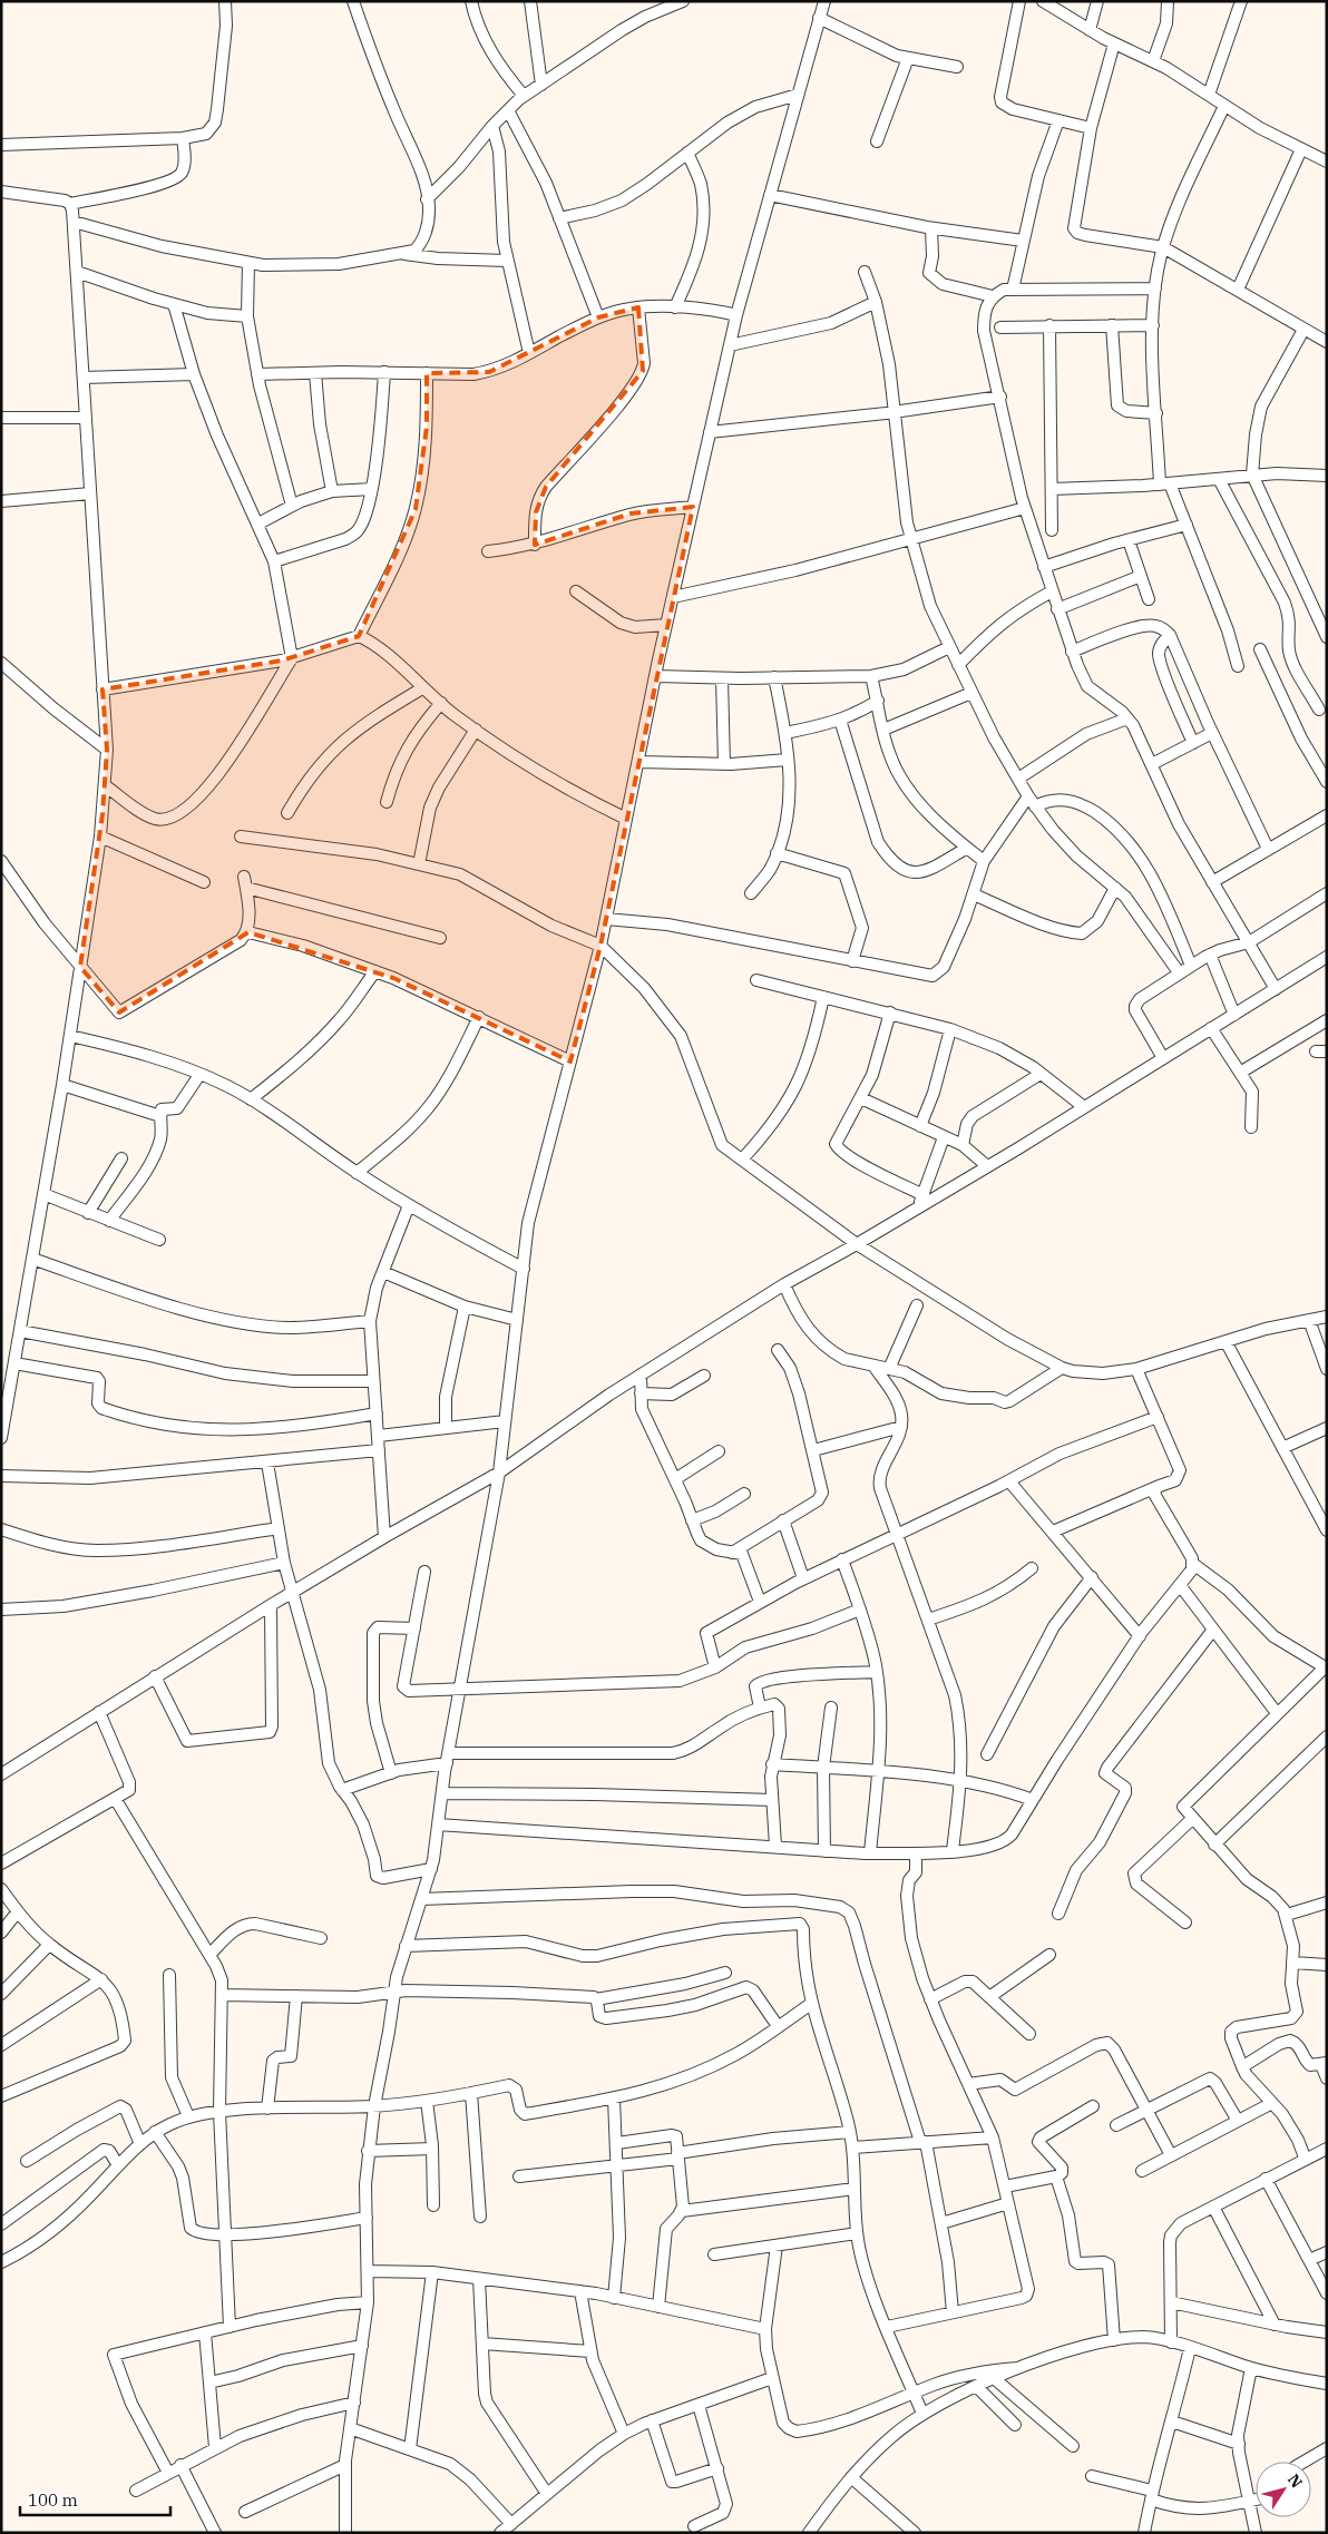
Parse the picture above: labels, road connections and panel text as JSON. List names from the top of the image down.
{
  "scale_bar": "100 m",
  "north": "top right"
}
